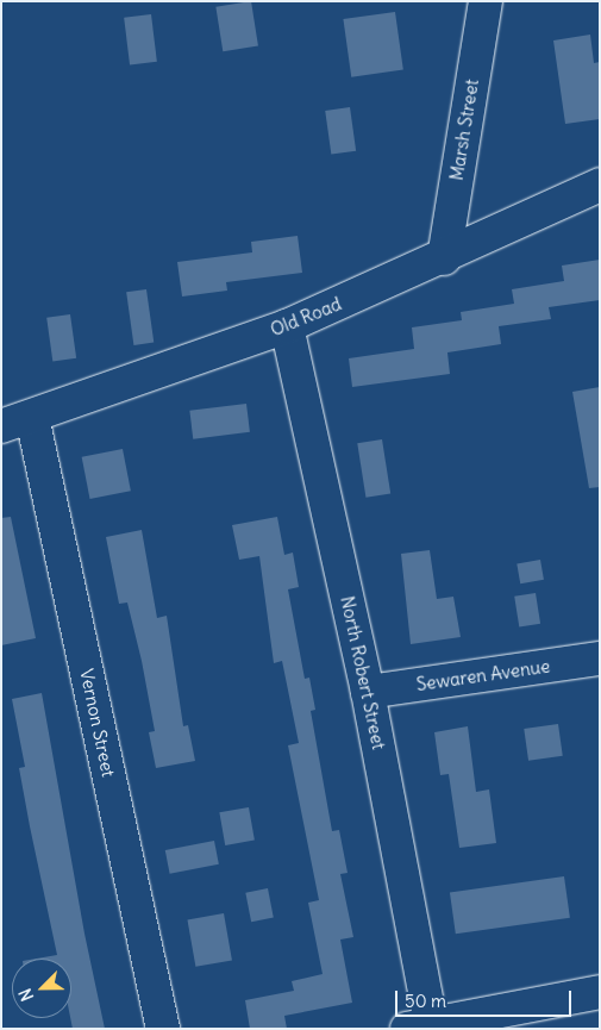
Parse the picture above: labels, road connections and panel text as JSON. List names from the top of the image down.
{
  "streets": {
    "street": [
      "Marsh Street",
      "Old Road",
      "North Robert Street",
      "Sewaren Avenue",
      "Vernon Street"
    ]
  },
  "crossings": [
    ["Marsh Street", "Old Road"],
    ["Old Road", "North Robert Street"],
    ["Old Road", "Vernon Street"],
    ["North Robert Street", "Sewaren Avenue"]
  ],
  "scale_bar": "50 m",
  "north": "bottom left"
}
